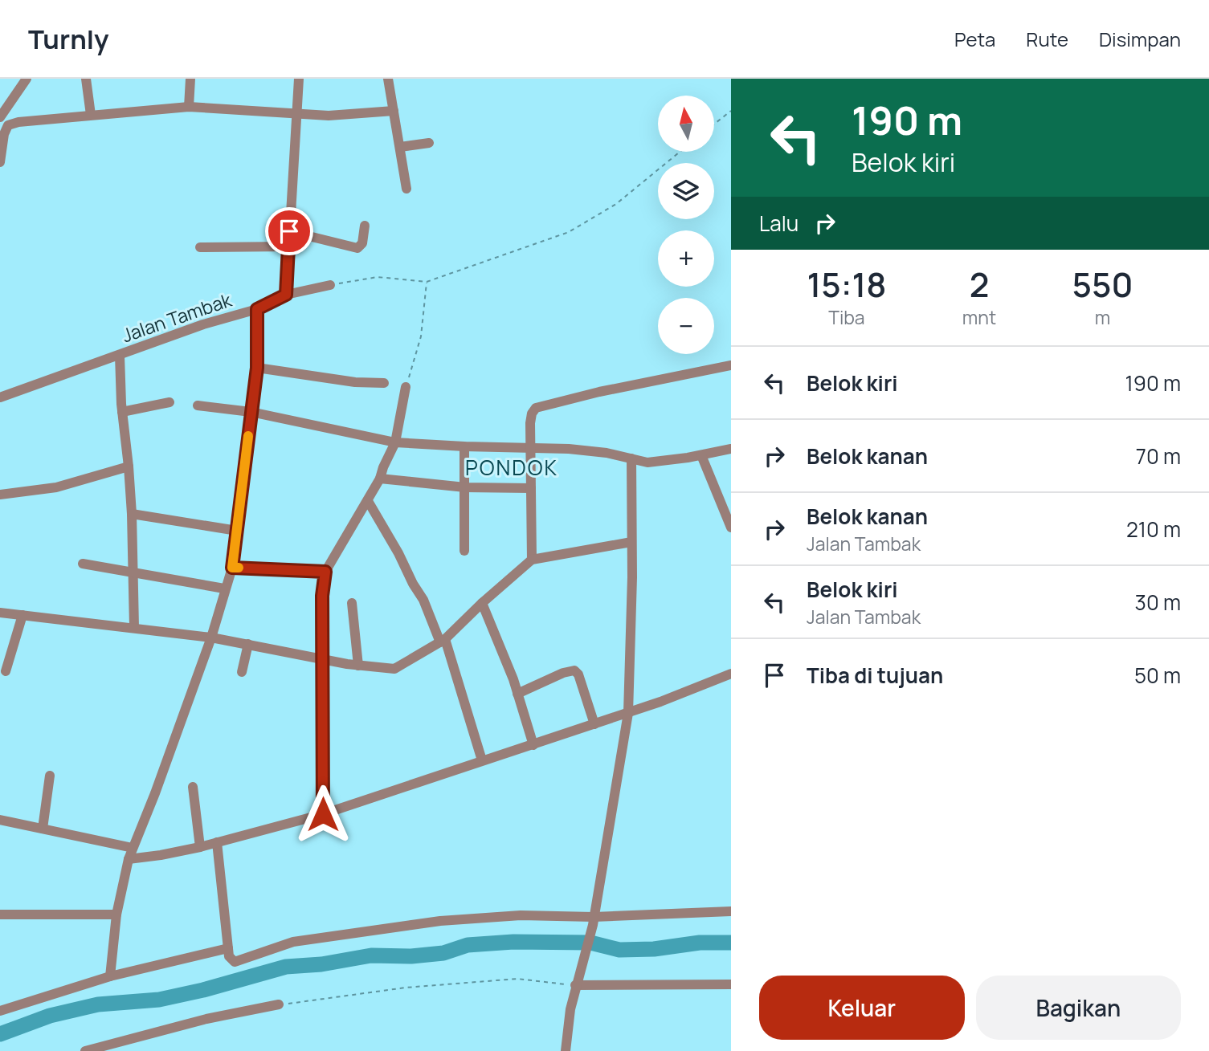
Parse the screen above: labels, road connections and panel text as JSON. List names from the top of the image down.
{
  "streets": {
    "street": ["Jalan Tambak"]
  },
  "districts": ["PONDOK"],
  "north": "top",
  "page": {
    "header": "Turnly",
    "nav": ["Peta", "Rute", "Disimpan"],
    "turn": ["190 m", "Belok kiri"],
    "map_buttons": ["+", "−"],
    "then": "Lalu",
    "eta": [
      "15:18",
      "Tiba",
      "2",
      "mnt",
      "550",
      "m"
    ],
    "list": [
      {
        "name": "Belok kiri",
        "value": "190 m"
      },
      {
        "name": "Belok kanan",
        "value": "70 m"
      },
      {
        "name": "Belok kanan",
        "note": "Jalan Tambak",
        "value": "210 m"
      },
      {
        "name": "Belok kiri",
        "note": "Jalan Tambak",
        "value": "30 m"
      },
      {
        "name": "Tiba di tujuan",
        "value": "50 m"
      }
    ],
    "buttons": ["Keluar", "Bagikan"]
  }
}
